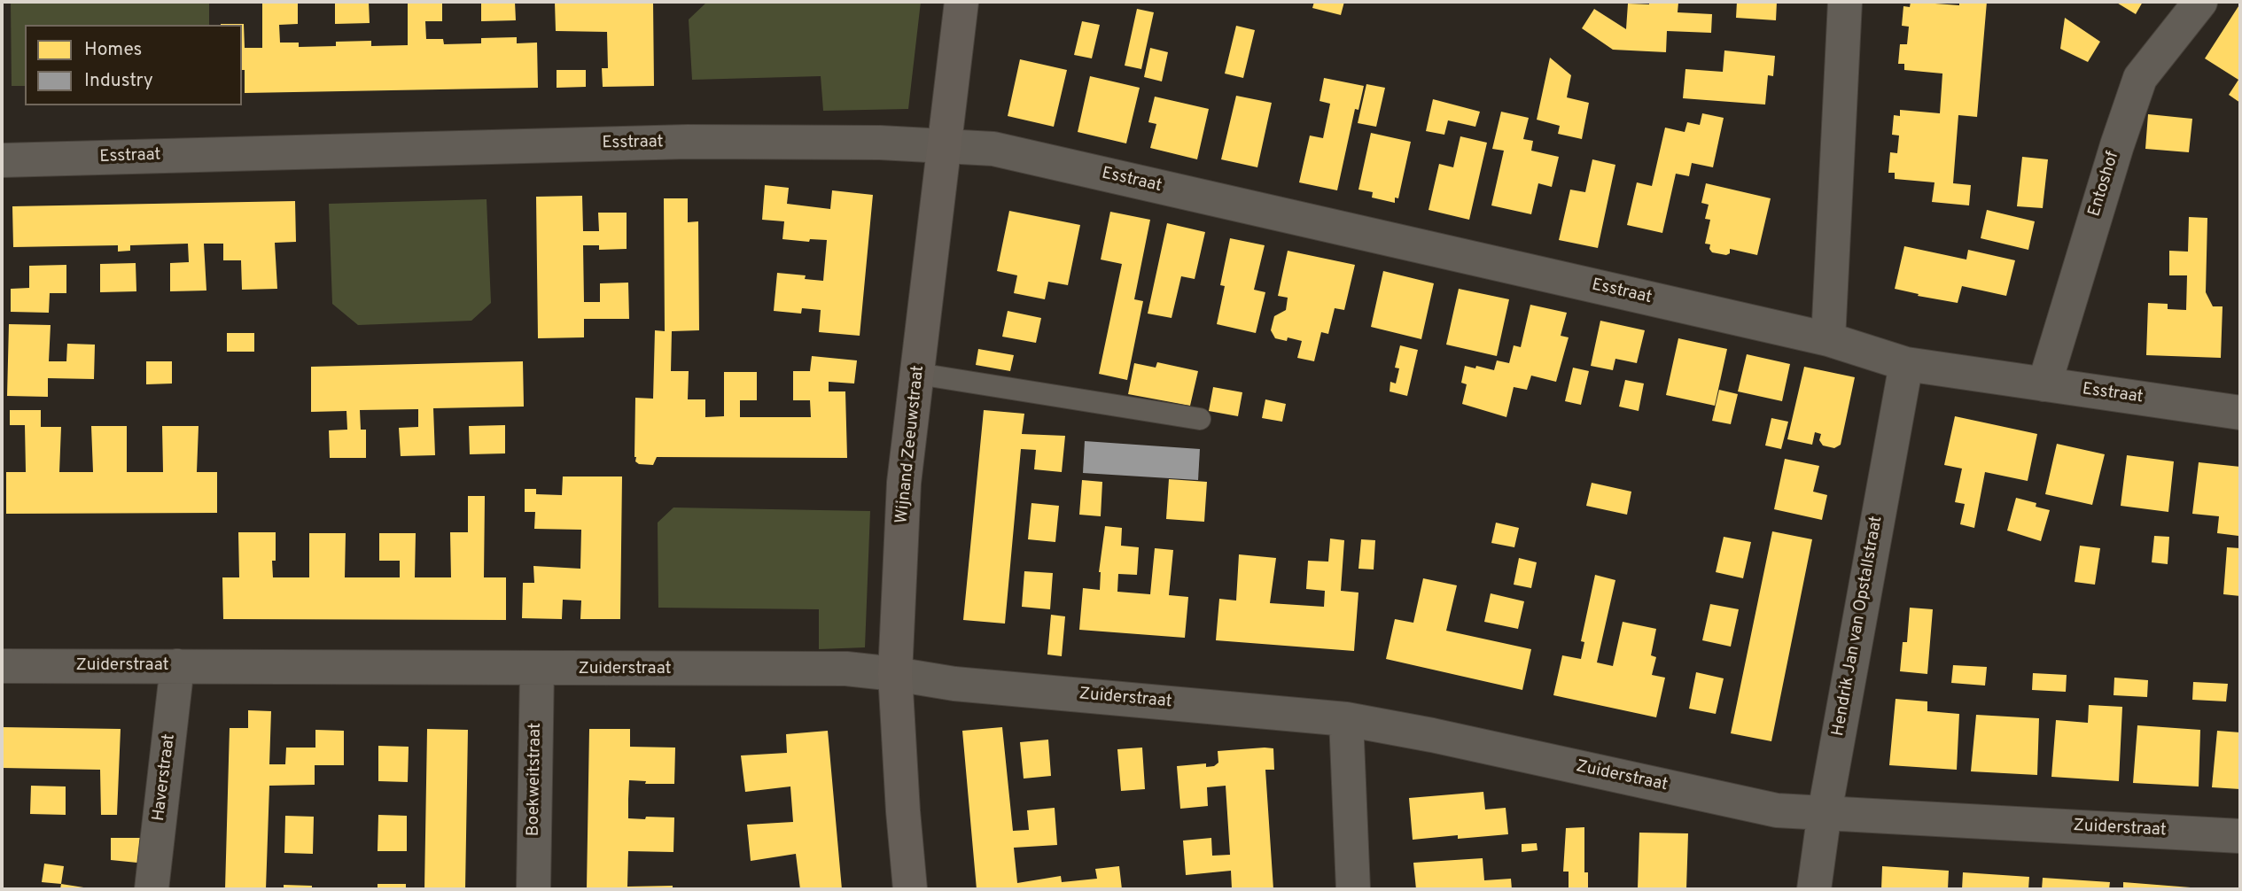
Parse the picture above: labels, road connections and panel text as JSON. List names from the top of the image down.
{
  "streets": {
    "main road": ["Wijnand Zeeuwstraat"],
    "street": [
      "Esstraat",
      "Entoshof",
      "Hendrik Jan van Opstallstraat",
      "Zuiderstraat",
      "Haverstraat",
      "Boekweitstraat"
    ]
  },
  "crossings": [
    ["Esstraat", "Entoshof"],
    ["Esstraat", "Wijnand Zeeuwstraat"],
    ["Esstraat", "Hendrik Jan van Opstallstraat"],
    ["Wijnand Zeeuwstraat", "Zuiderstraat"],
    ["Hendrik Jan van Opstallstraat", "Zuiderstraat"],
    ["Zuiderstraat", "Haverstraat"],
    ["Zuiderstraat", "Boekweitstraat"]
  ],
  "legend": ["Homes", "Industry"]
}
